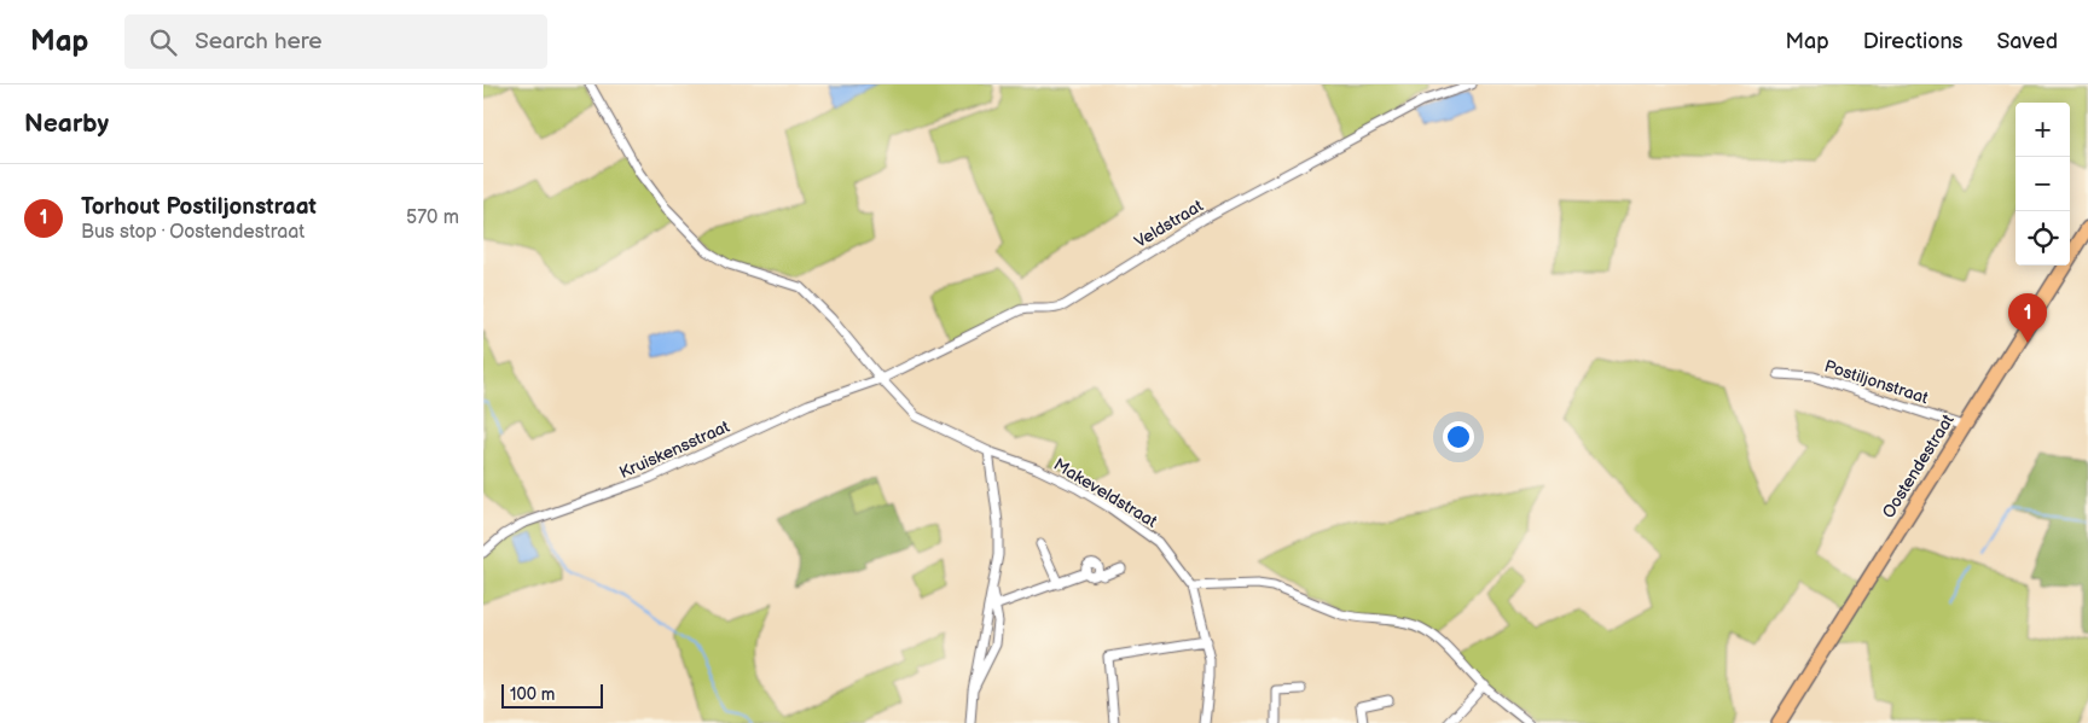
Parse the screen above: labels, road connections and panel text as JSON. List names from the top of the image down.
{
  "streets": {
    "main road": ["Oostendestraat"],
    "street": [
      "Veldstraat",
      "Postiljonstraat",
      "Kruiskensstraat",
      "Makeveldstraat"
    ]
  },
  "crossings": [
    ["Veldstraat", "Kruiskensstraat"],
    ["Veldstraat", "Makeveldstraat"],
    ["Postiljonstraat", "Oostendestraat"],
    ["Kruiskensstraat", "Makeveldstraat"]
  ],
  "scale_bar": "100 m",
  "page": {
    "header": "Map",
    "search": "Search here",
    "nav": ["Map", "Directions", "Saved"],
    "heading": "Nearby",
    "map_buttons": ["+", "−"],
    "list": [
      {
        "mark": "1",
        "name": "Torhout Postiljonstraat",
        "note": "Bus stop · Oostendestraat",
        "value": "570 m"
      }
    ],
    "pins": "1",
    "scale": "100 m"
  }
}
